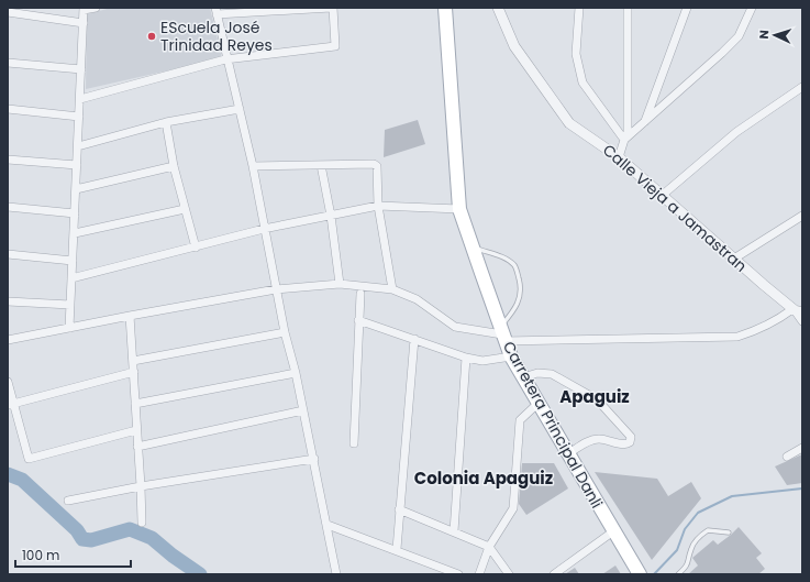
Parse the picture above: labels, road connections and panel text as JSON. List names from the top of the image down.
{
  "streets": {
    "main road": ["Carretera Principal Danli"],
    "street": ["Calle Vieja a Jamastran"]
  },
  "districts": ["Apaguiz", "Colonia Apaguiz"],
  "places": ["EScuela José Trinidad Reyes"],
  "scale_bar": "100 m",
  "north": "left"
}
